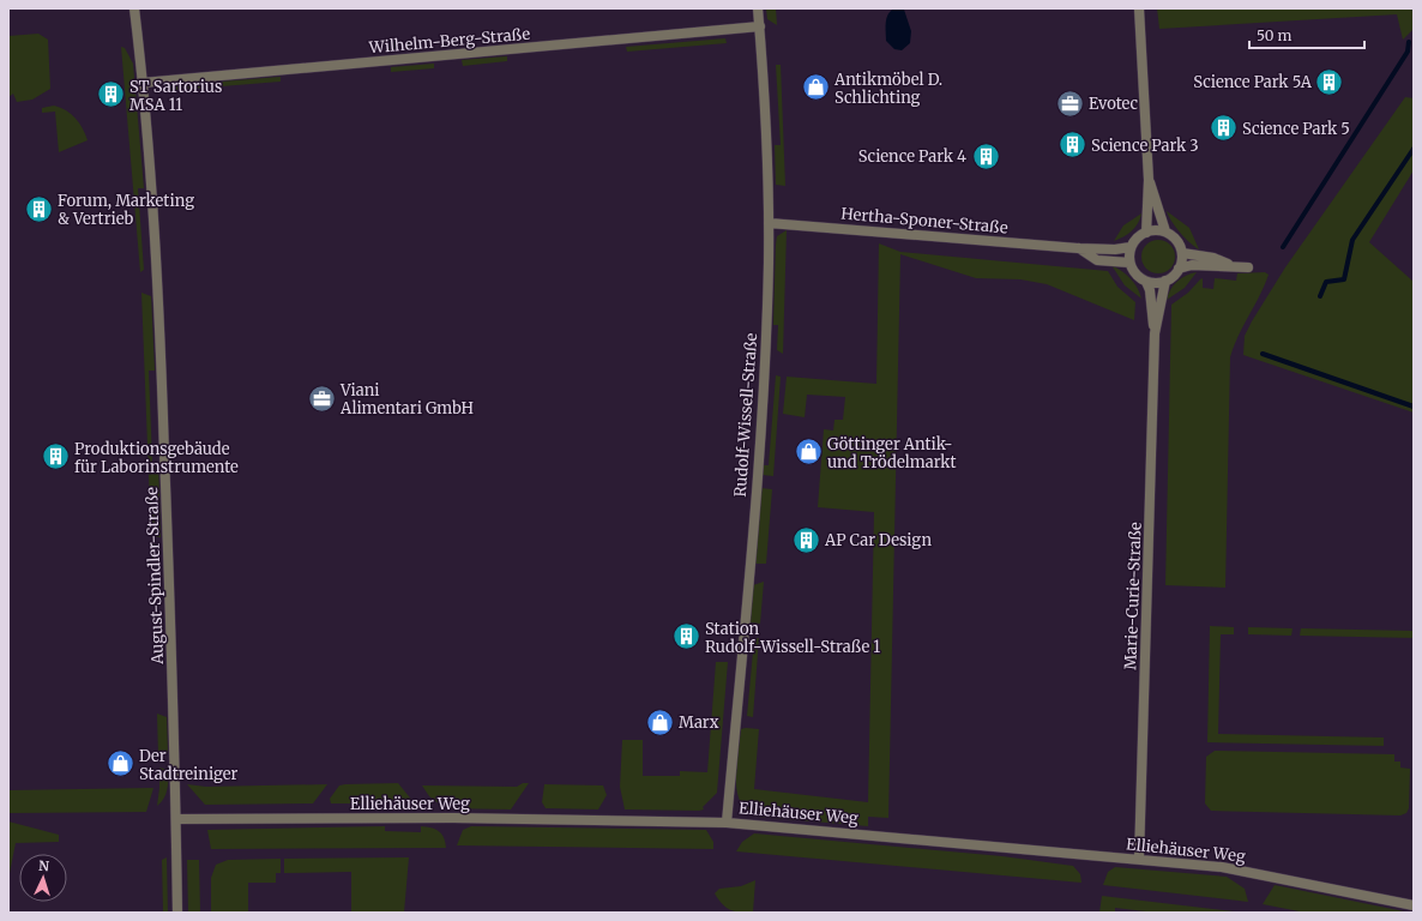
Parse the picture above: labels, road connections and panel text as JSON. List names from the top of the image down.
{
  "streets": {
    "street": [
      "Wilhelm-Berg-Straße",
      "Hertha-Sponer-Straße",
      "Rudolf-Wissell-Straße",
      "August-Spindler-Straße",
      "Marie-Curie-Straße",
      "Elliehäuser Weg"
    ]
  },
  "crossings": [
    ["Wilhelm-Berg-Straße", "Rudolf-Wissell-Straße"],
    ["Wilhelm-Berg-Straße", "August-Spindler-Straße"],
    ["Hertha-Sponer-Straße", "Rudolf-Wissell-Straße"],
    ["Hertha-Sponer-Straße", "Marie-Curie-Straße"],
    ["Rudolf-Wissell-Straße", "Elliehäuser Weg"],
    ["August-Spindler-Straße", "Elliehäuser Weg"],
    ["Marie-Curie-Straße", "Elliehäuser Weg"]
  ],
  "places": {
    "building": [
      "Science Park 5A",
      "ST Sartorius MSA 11",
      "Science Park 5",
      "Science Park 3",
      "Science Park 4",
      "Forum, Marketing & Vertrieb",
      "Produktionsgebäude für Laborinstrumente",
      "AP Car Design",
      "Station Rudolf-Wissell-Straße 1"
    ],
    "shop": [
      "Antikmöbel D. Schlichting",
      "Göttinger Antik- und Trödelmarkt",
      "Marx",
      "Der Stadtreiniger"
    ],
    "office": ["Evotec", "Viani Alimentari GmbH"]
  },
  "scale_bar": "50 m",
  "north": "top"
}
